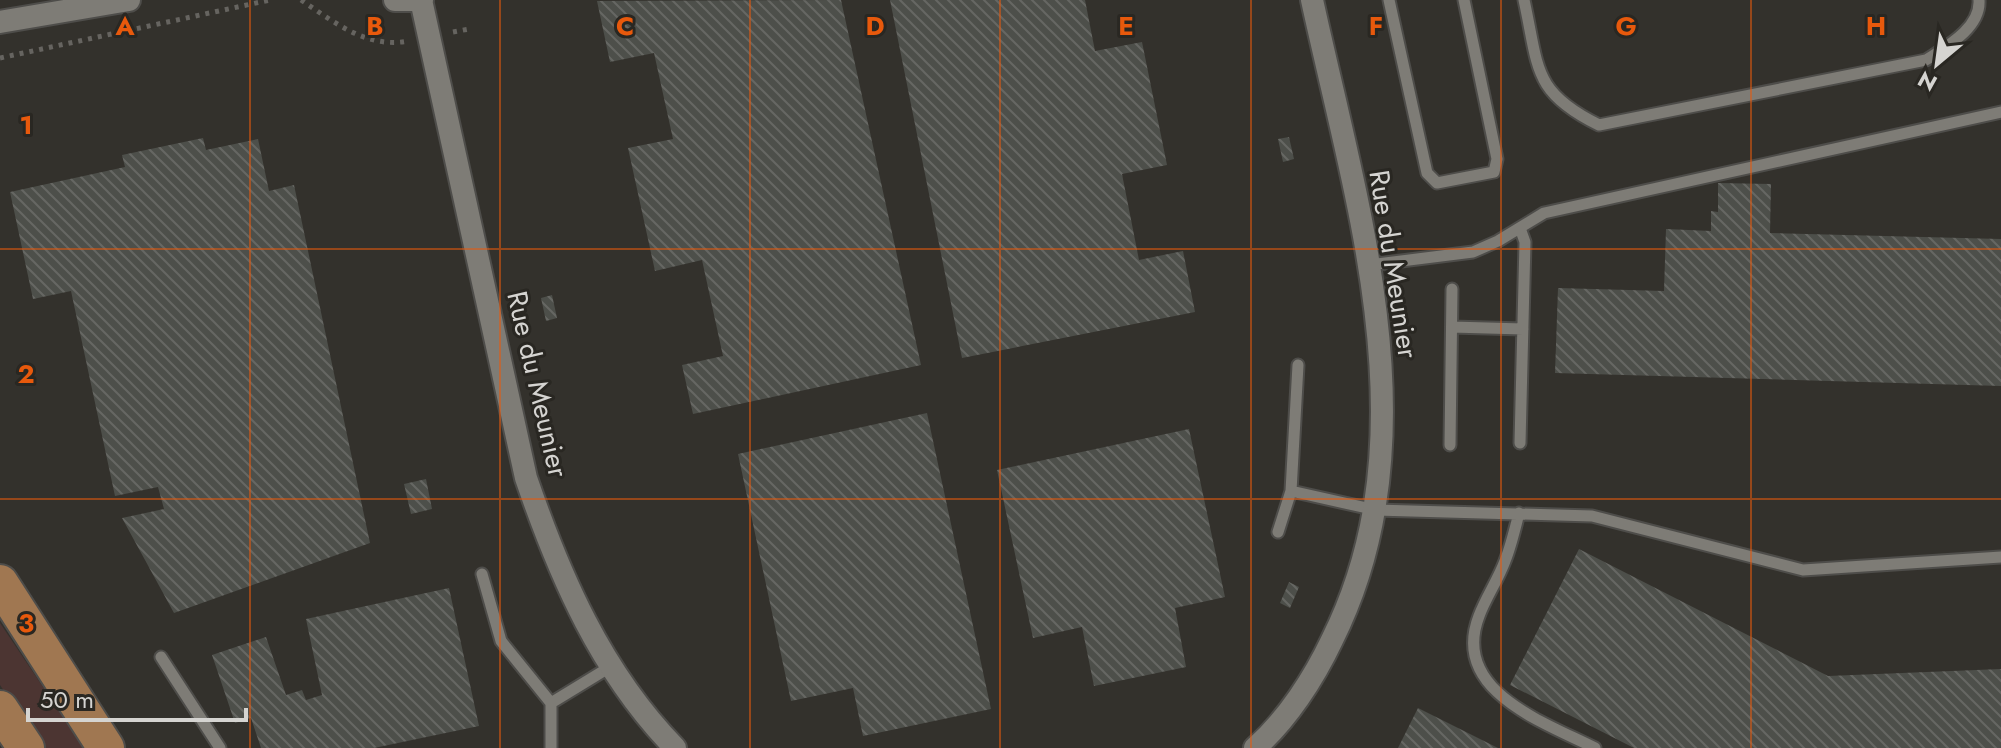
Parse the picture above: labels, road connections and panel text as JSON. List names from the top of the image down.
{
  "streets": {
    "street": ["Rue du Meunier"]
  },
  "scale_bar": "50 m",
  "north": "bottom left",
  "grid": {
    "columns": [
      "A",
      "B",
      "C",
      "D",
      "E",
      "F",
      "G",
      "H"
    ],
    "rows": ["1", "2", "3"]
  }
}
